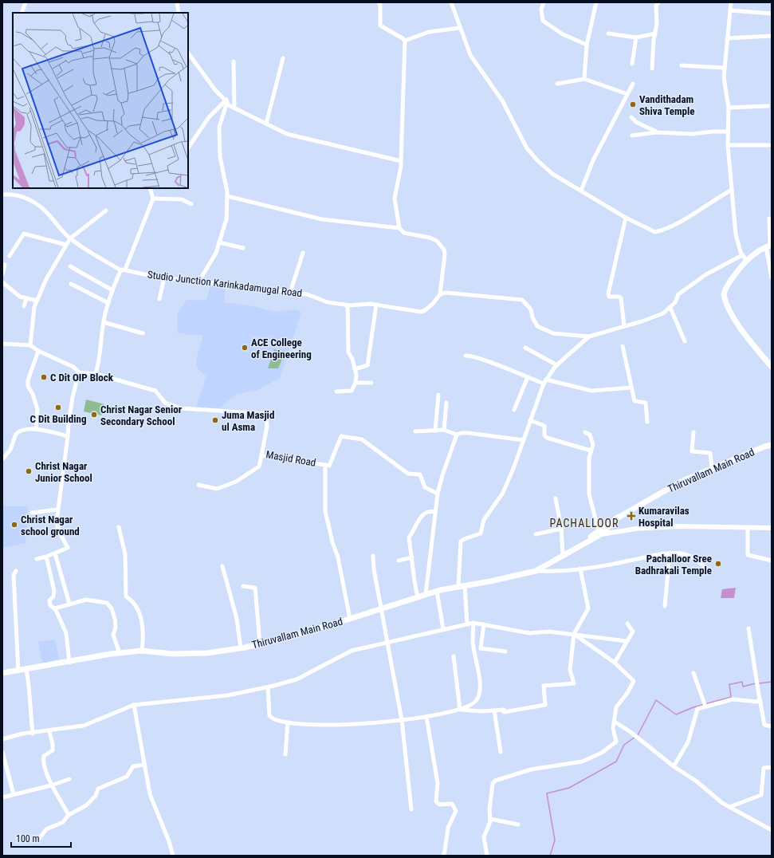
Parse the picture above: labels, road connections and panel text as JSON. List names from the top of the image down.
{
  "streets": {
    "main road": ["Thiruvallam Main Road"],
    "street": ["Studio Junction Karinkadamugal Road", "Masjid Road"]
  },
  "crossings": [
    ["Masjid Road", "Thiruvallam Main Road"]
  ],
  "districts": ["PACHALLOOR"],
  "places": {
    "other": [
      "Vandithadam Shiva Temple",
      "ACE College of Engineering",
      "C Dit OIP Block",
      "C Dit Building",
      "Christ Nagar Senior Secondary School",
      "Juma Masjid ul Asma",
      "Christ Nagar Junior School",
      "Christ Nagar school ground",
      "Pachalloor Sree Badhrakali Temple"
    ],
    "health": ["Kumaravilas Hospital"]
  },
  "scale_bar": "100 m"
}
